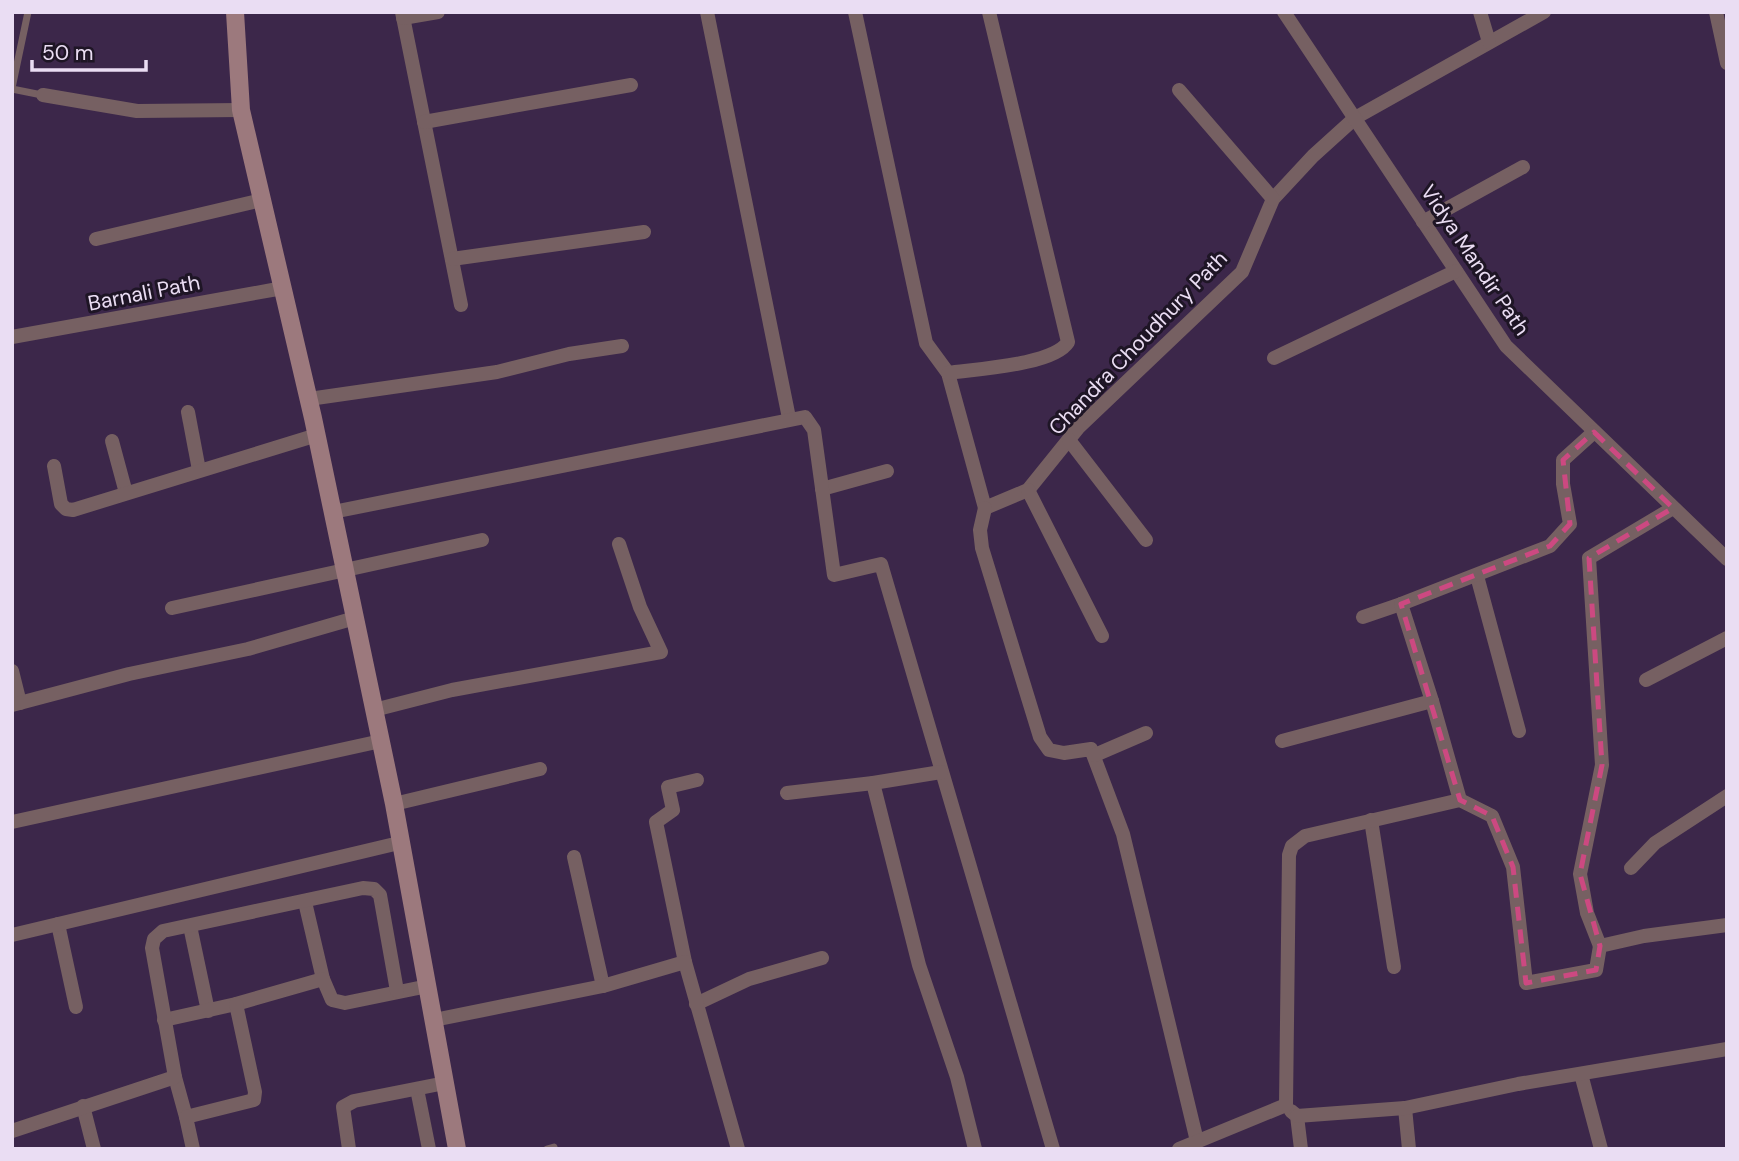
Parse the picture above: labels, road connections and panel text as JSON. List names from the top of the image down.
{
  "streets": {
    "street": ["Vidya Mandir Path", "Barnali Path", "Chandra Choudhury Path"]
  },
  "crossings": [
    ["Vidya Mandir Path", "Chandra Choudhury Path"]
  ],
  "scale_bar": "50 m"
}
